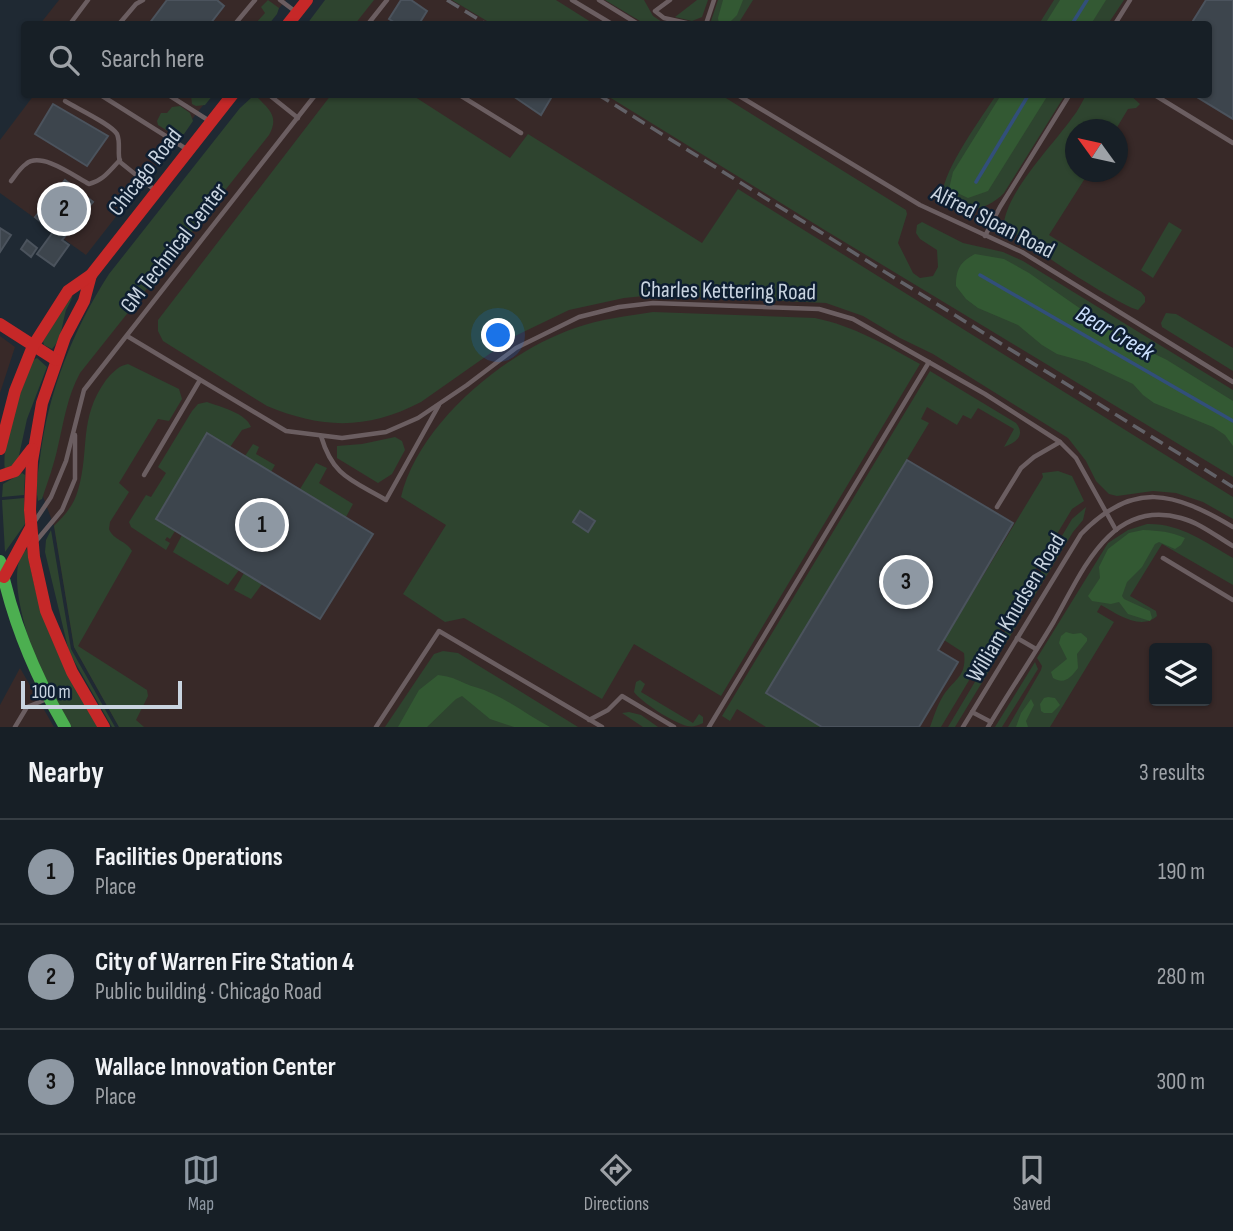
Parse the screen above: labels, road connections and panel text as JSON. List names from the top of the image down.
{
  "streets": {
    "main road": ["Chicago Road"],
    "lane": [
      "Alfred Sloan Road",
      "GM Technical Center",
      "Charles Kettering Road",
      "William Knudsen Road"
    ]
  },
  "crossings": [
    ["Chicago Road", "GM Technical Center"],
    ["GM Technical Center", "Charles Kettering Road"],
    ["Charles Kettering Road", "William Knudsen Road"]
  ],
  "water": ["Bear Creek"],
  "scale_bar": "100 m",
  "north": "top left",
  "page": {
    "search": "Search here",
    "pins": ["2", "1", "3"],
    "scale": "100 m",
    "heading": ["Nearby", "3 results"],
    "list": [
      {
        "mark": "1",
        "name": "Facilities Operations",
        "note": "Place",
        "value": "190 m"
      },
      {
        "mark": "2",
        "name": "City of Warren Fire Station 4",
        "note": "Public building · Chicago Road",
        "value": "280 m"
      },
      {
        "mark": "3",
        "name": "Wallace Innovation Center",
        "note": "Place",
        "value": "300 m"
      }
    ],
    "nav": ["Map", "Directions", "Saved"]
  }
}
